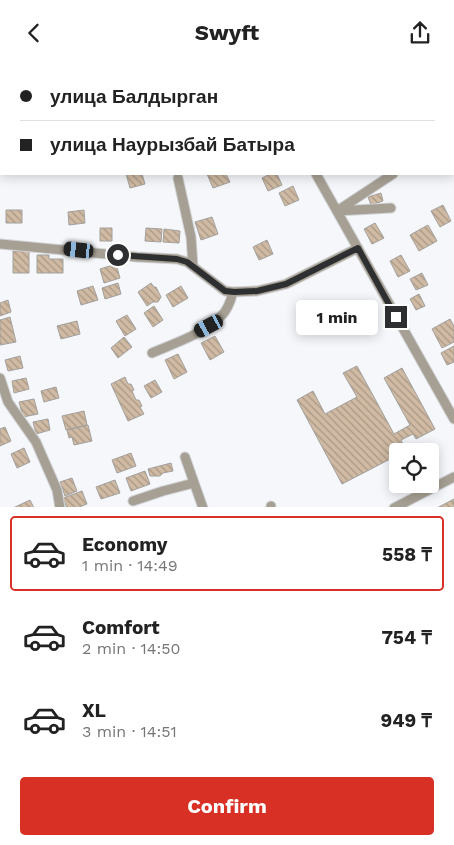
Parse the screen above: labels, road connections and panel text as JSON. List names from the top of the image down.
{
  "page": {
    "header": "Swyft",
    "banner": ["улица Балдырган", "улица Наурызбай Батыра"],
    "bubble": "1 min",
    "list": [
      {
        "name": "Economy",
        "note": "1 min · 14:49",
        "value": "558 ₸"
      },
      {
        "name": "Comfort",
        "note": "2 min · 14:50",
        "value": "754 ₸"
      },
      {
        "name": "XL",
        "note": "3 min · 14:51",
        "value": "949 ₸"
      }
    ],
    "buttons": "Confirm"
  }
}
